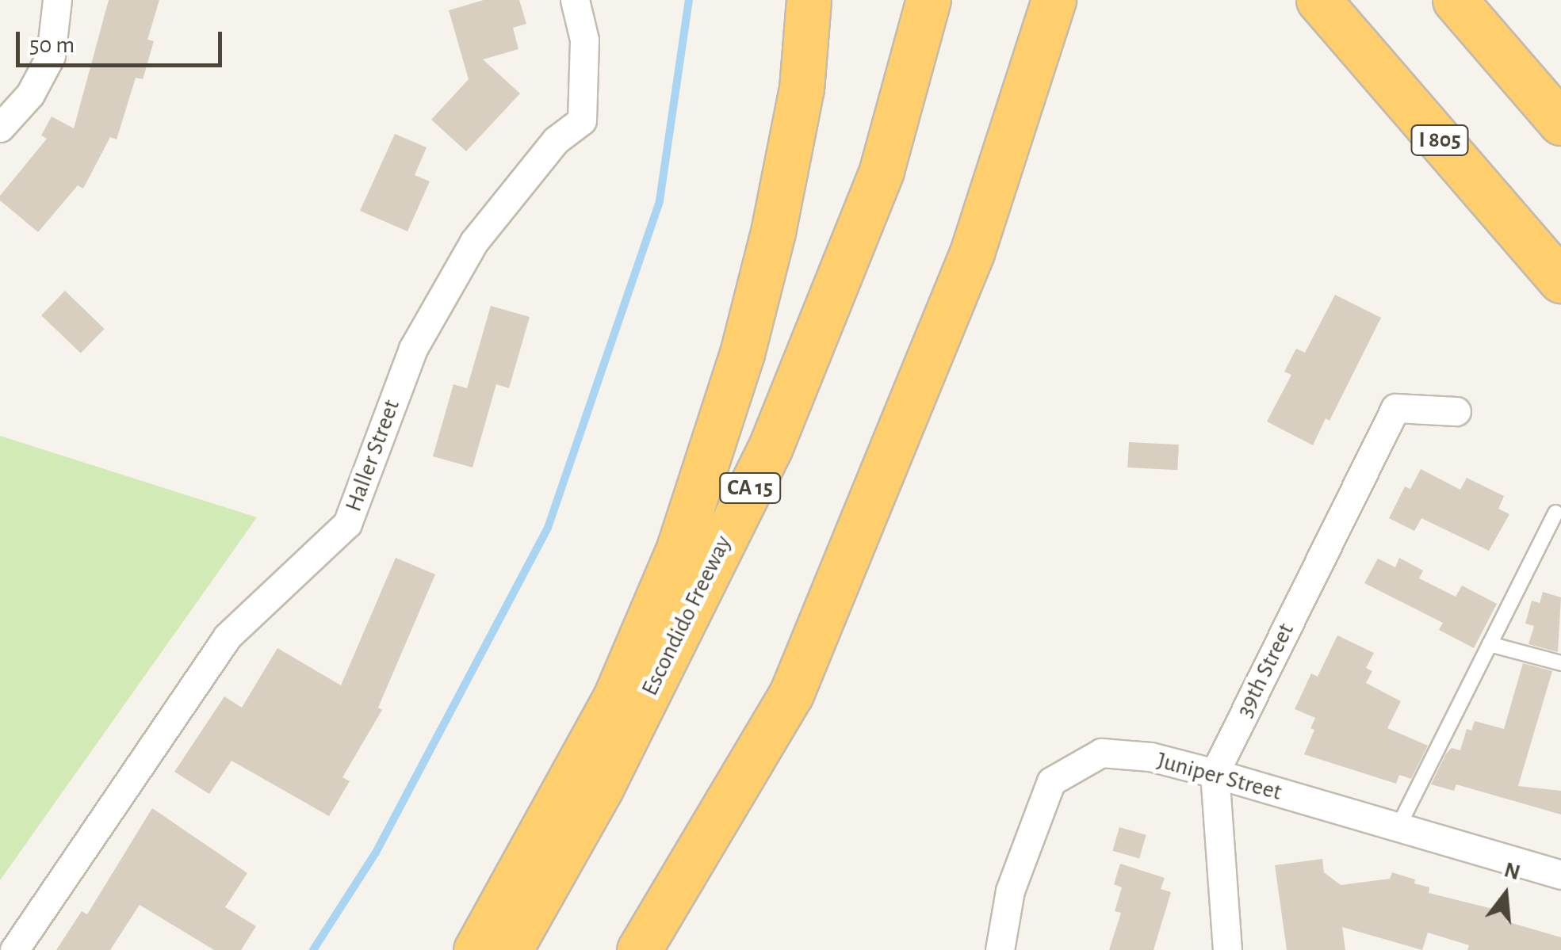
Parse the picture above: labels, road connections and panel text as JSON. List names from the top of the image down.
{
  "streets": {
    "highway": ["I 805", "CA 15", "Escondido Freeway"],
    "street": ["Haller Street", "39th Street", "Juniper Street"]
  },
  "crossings": [
    ["39th Street", "Juniper Street"]
  ],
  "scale_bar": "50 m",
  "north": "top"
}
